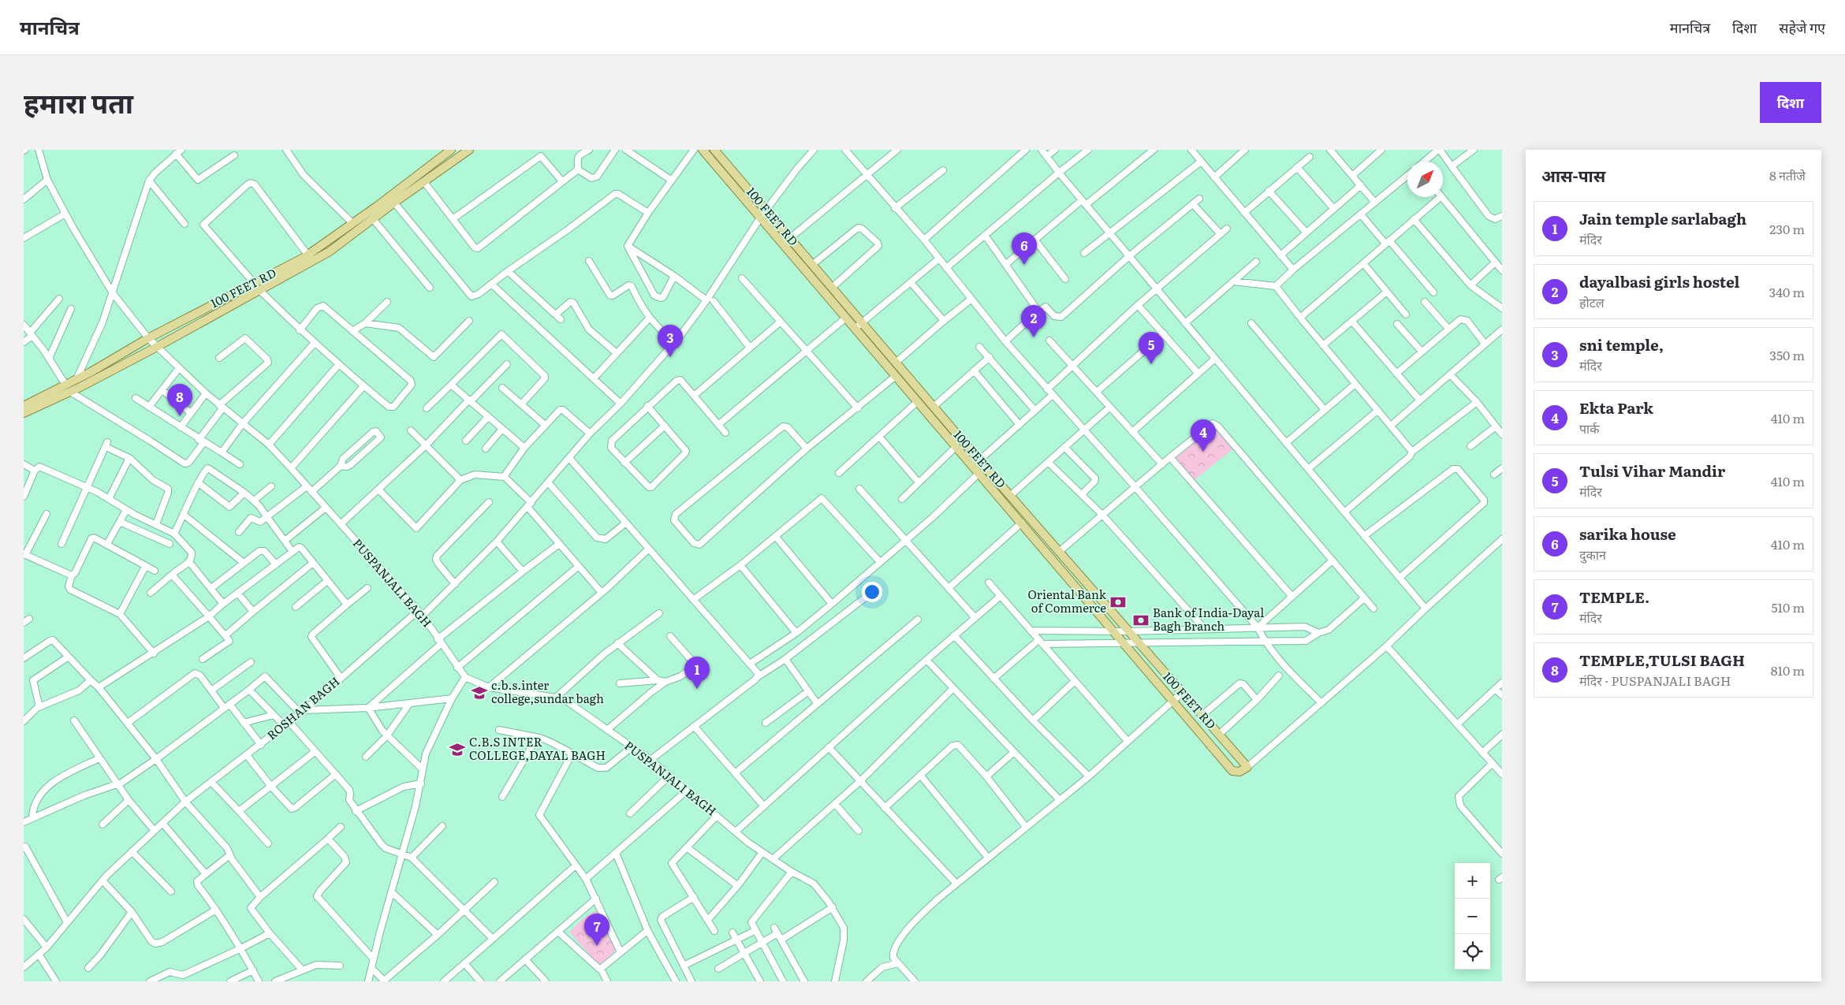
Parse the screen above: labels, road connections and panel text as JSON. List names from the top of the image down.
{
  "streets": {
    "main road": ["100 FEET RD"],
    "street": ["PUSPANJALI BAGH", "ROSHAN BAGH"]
  },
  "crossings": [
    ["100 FEET RD", "PUSPANJALI BAGH"],
    ["PUSPANJALI BAGH", "ROSHAN BAGH"]
  ],
  "places": {
    "bank": ["Oriental Bank of Commerce", "Bank of India-Dayal Bagh Branch"],
    "school or university": ["c.b.s.inter college,sundar bagh", "C.B.S INTER COLLEGE,DAYAL BAGH"]
  },
  "north": "top right",
  "page": {
    "header": "मानचित्र",
    "nav": ["मानचित्र", "दिशा", "सहेजे गए"],
    "title": "हमारा पता",
    "buttons": "दिशा",
    "heading": ["आस-पास", "8 नतीजे"],
    "list": [
      {
        "mark": "1",
        "name": "Jain temple sarlabagh",
        "note": "मंदिर",
        "value": "230 m"
      },
      {
        "mark": "2",
        "name": "dayalbasi girls hostel",
        "note": "होटल",
        "value": "340 m"
      },
      {
        "mark": "3",
        "name": "sni temple,",
        "note": "मंदिर",
        "value": "350 m"
      },
      {
        "mark": "4",
        "name": "Ekta Park",
        "note": "पार्क",
        "value": "410 m"
      },
      {
        "mark": "5",
        "name": "Tulsi Vihar Mandir",
        "note": "मंदिर",
        "value": "410 m"
      },
      {
        "mark": "6",
        "name": "sarika house",
        "note": "दुकान",
        "value": "410 m"
      },
      {
        "mark": "7",
        "name": "TEMPLE.",
        "note": "मंदिर",
        "value": "510 m"
      },
      {
        "mark": "8",
        "name": "TEMPLE,TULSI BAGH",
        "note": "मंदिर · PUSPANJALI BAGH",
        "value": "810 m"
      }
    ],
    "pins": [
      "6",
      "2",
      "3",
      "5",
      "8",
      "4",
      "1",
      "7"
    ],
    "map_buttons": ["+", "−"]
  }
}
